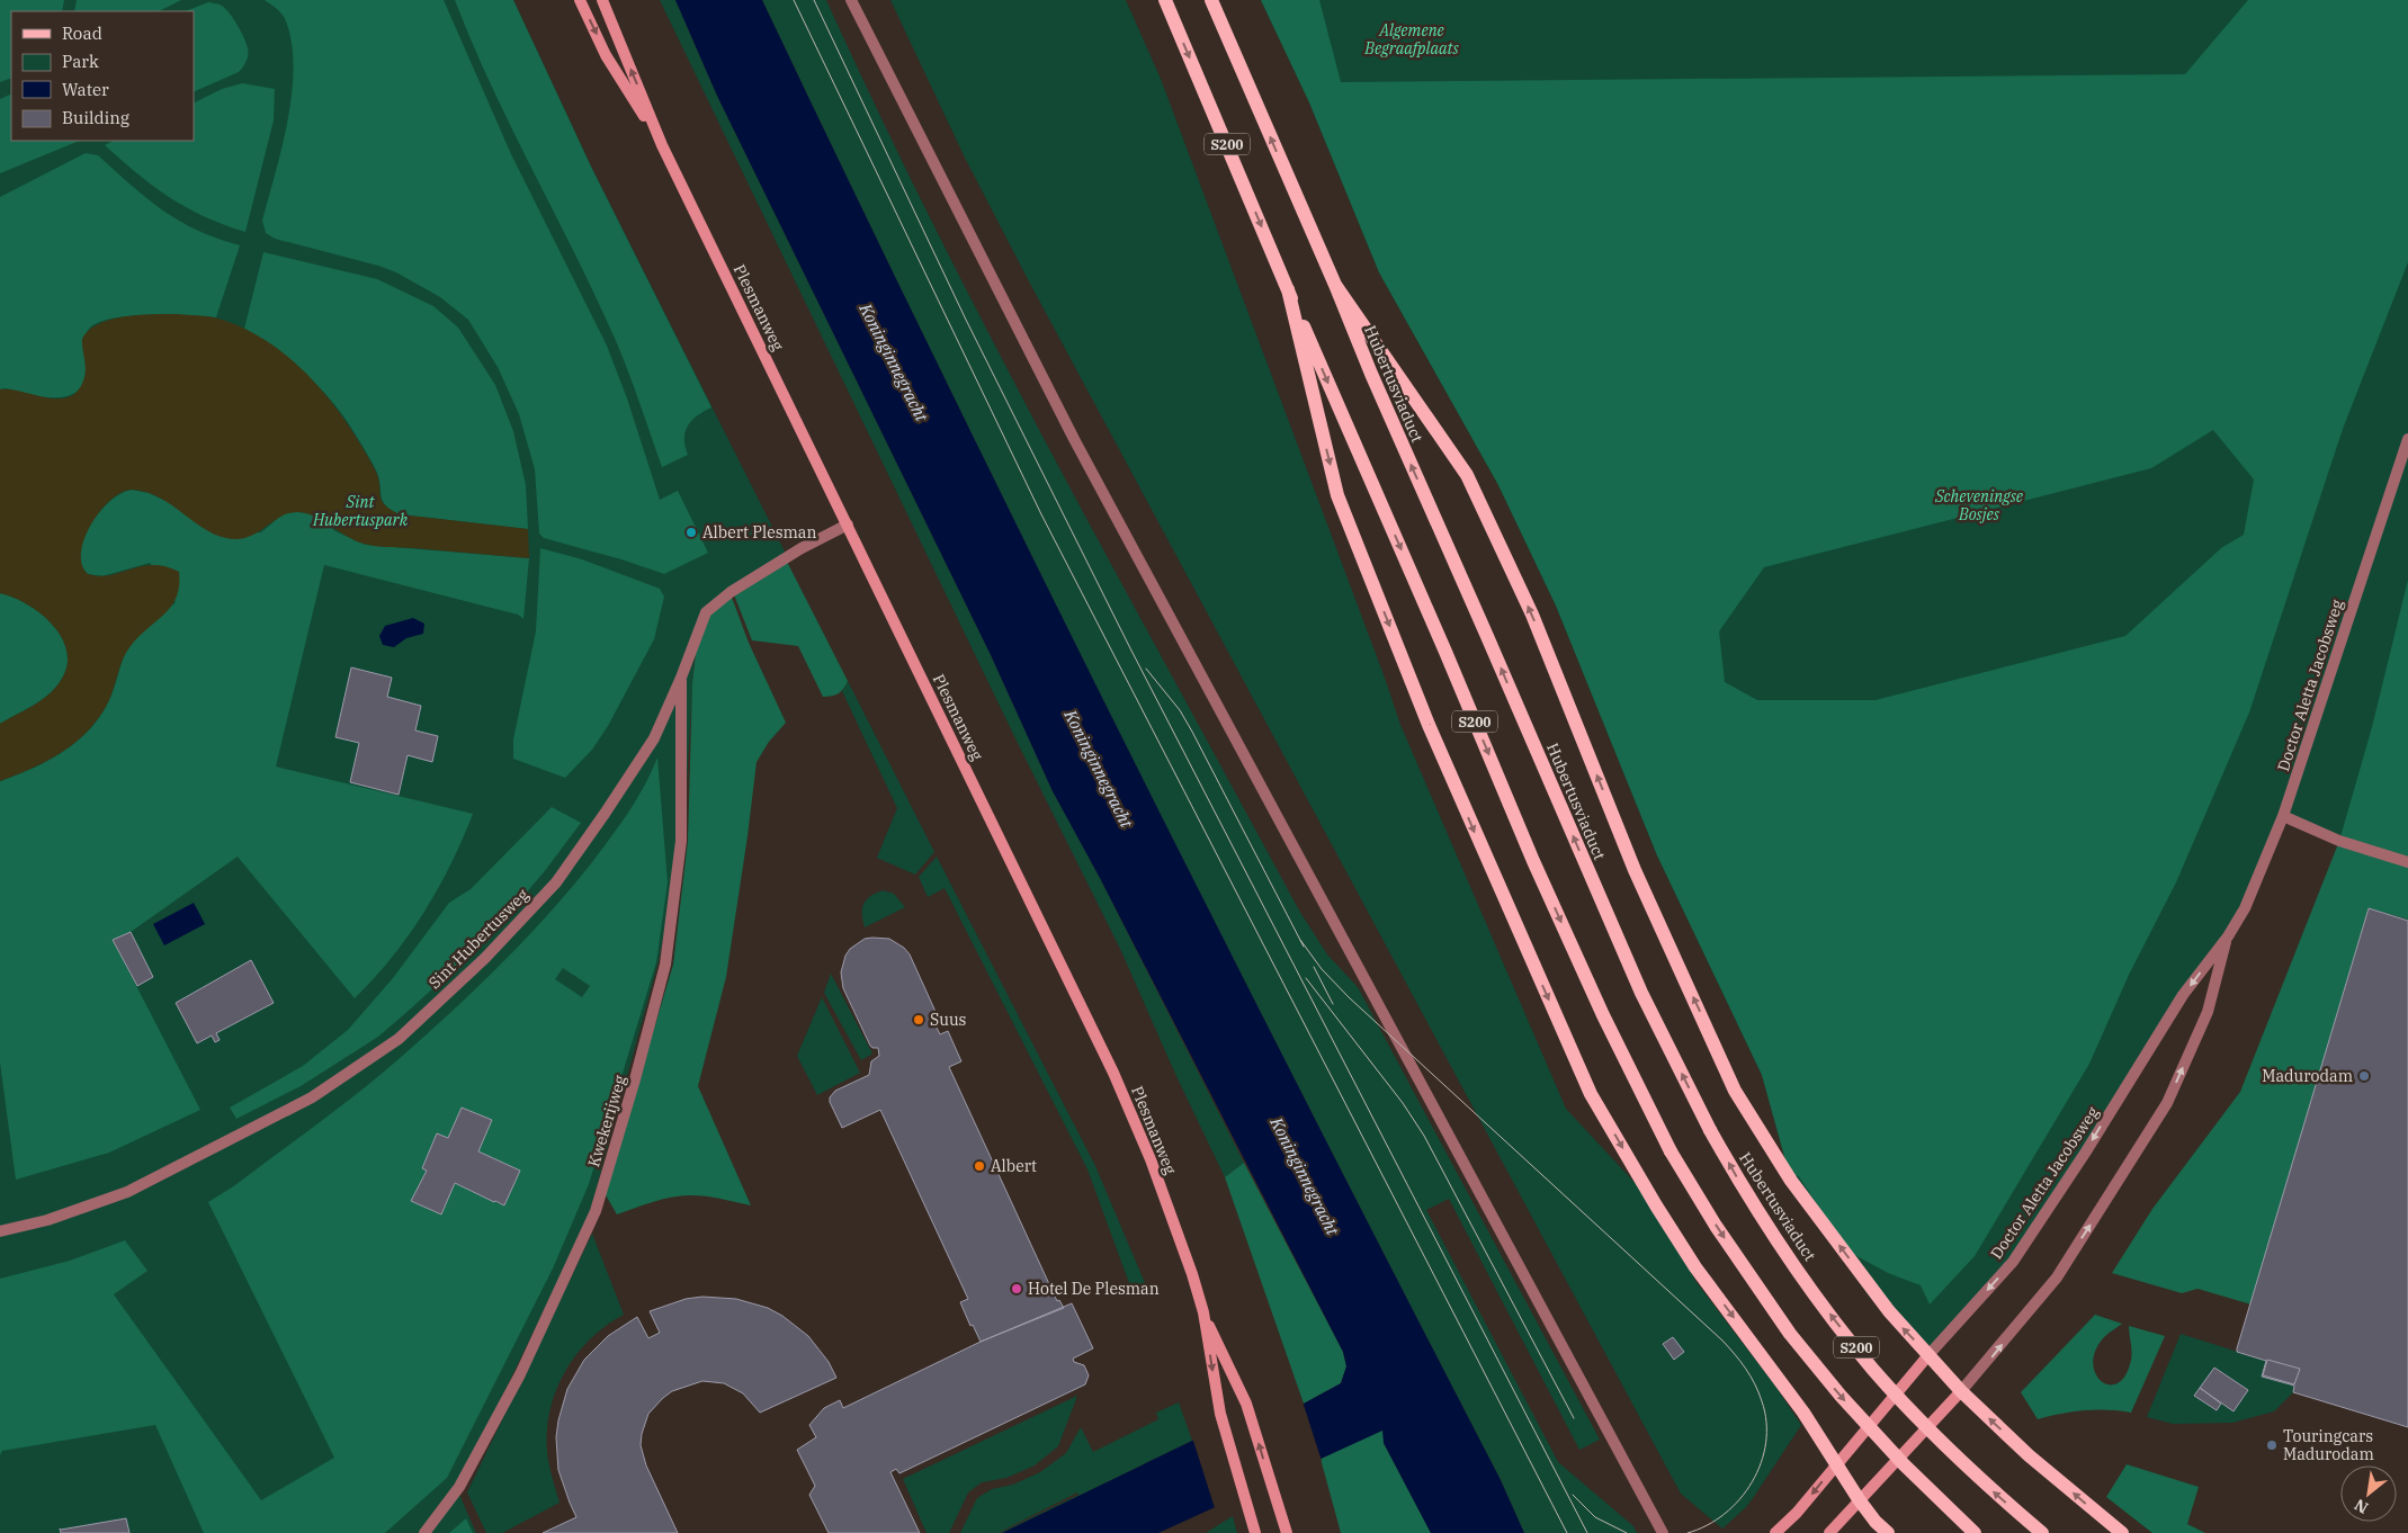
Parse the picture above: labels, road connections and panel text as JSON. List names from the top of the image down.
{
  "streets": {
    "main road": [
      "S200",
      "Plesmanweg",
      "Hubertusviaduct",
      "Doctor Aletta Jacobsweg"
    ],
    "street": ["Sint Hubertusweg", "Kwekerijweg"]
  },
  "crossings": [
    ["Plesmanweg", "Sint Hubertusweg"],
    ["Sint Hubertusweg", "Kwekerijweg"]
  ],
  "water": ["Koninginnegracht"],
  "parks": ["Algemene Begraafplaats", "Scheveningse Bosjes", "Sint Hubertuspark"],
  "places": [
    "Albert Plesman",
    "Suus",
    "Madurodam",
    "Albert",
    "Hotel De Plesman",
    "Touringcars Madurodam"
  ],
  "legend": [
    "Road",
    "Park",
    "Water",
    "Building"
  ],
  "north": "bottom left"
}
